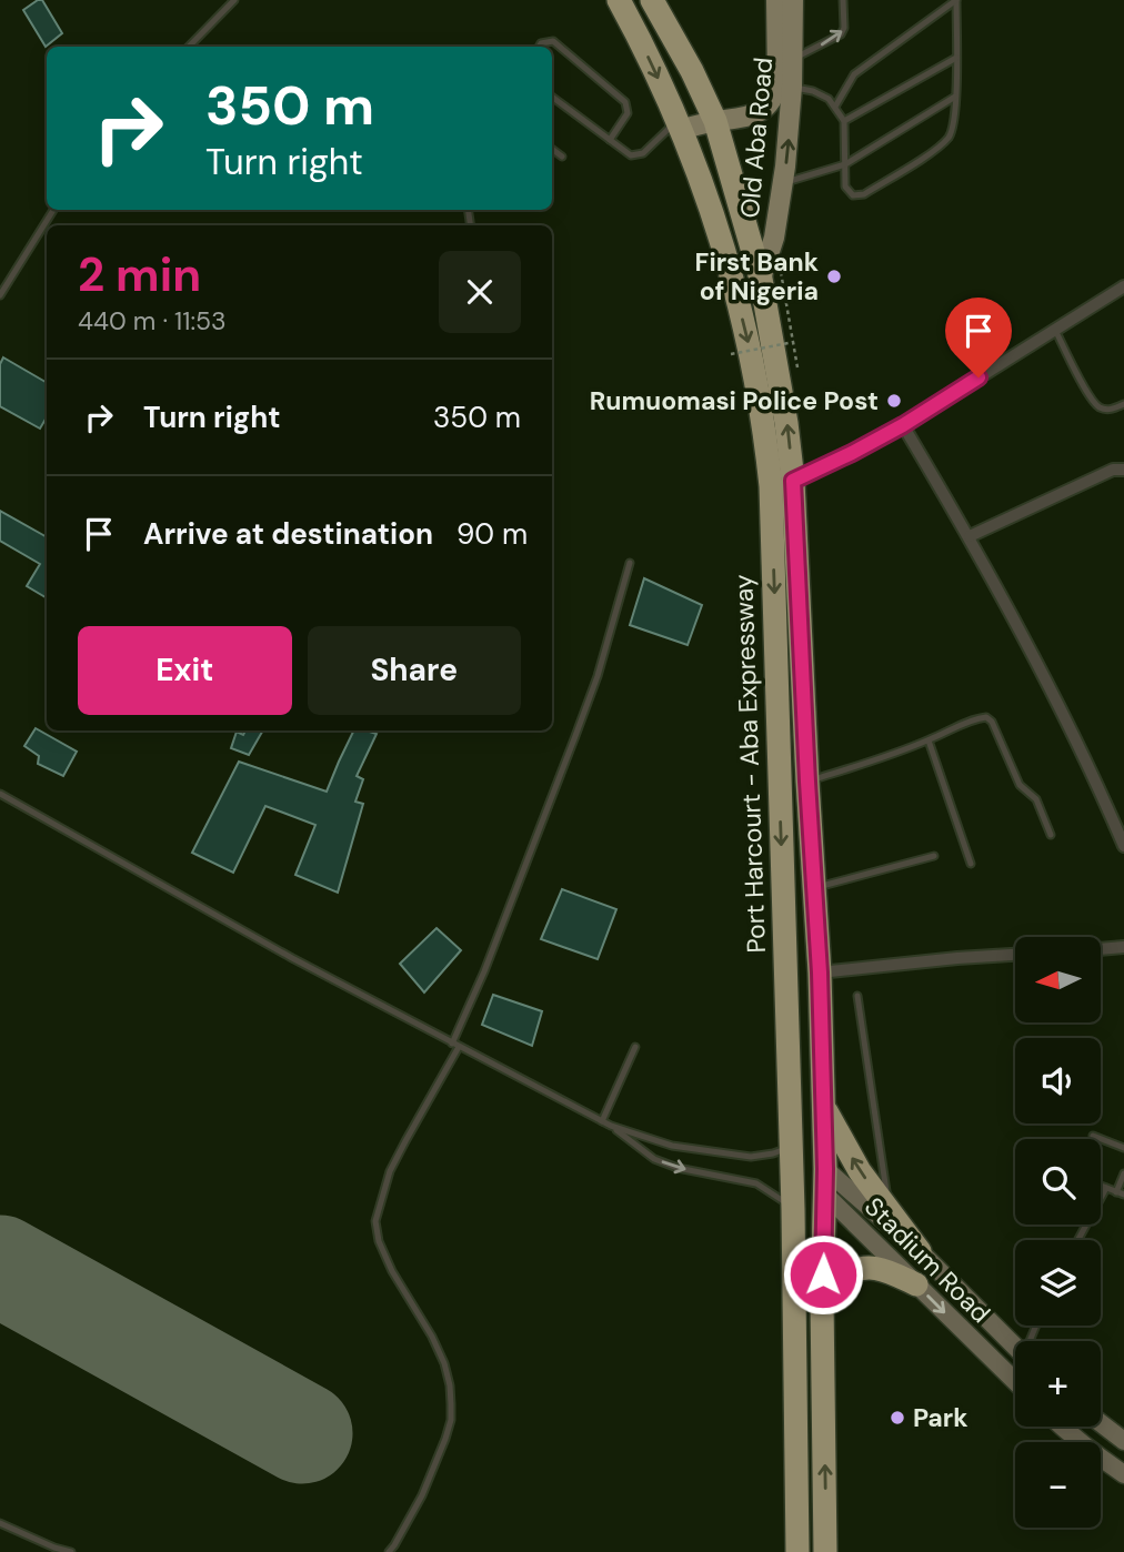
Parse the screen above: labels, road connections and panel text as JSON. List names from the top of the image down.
{
  "streets": {
    "highway": ["Port Harcourt - Aba Expressway"],
    "main road": ["Old Aba Road", "Stadium Road"]
  },
  "crossings": [
    ["Old Aba Road", "Port Harcourt - Aba Expressway"]
  ],
  "places": ["First Bank of Nigeria", "Rumuomasi Police Post", "Park"],
  "north": "left",
  "page": {
    "turn": ["350 m", "Turn right"],
    "heading": ["2 min", "440 m · 11:53"],
    "list": [
      {
        "name": "Turn right",
        "value": "350 m"
      },
      {
        "name": "Arrive at destination",
        "value": "90 m"
      }
    ],
    "buttons": ["Exit", "Share"],
    "map_buttons": ["+", "−"]
  }
}
